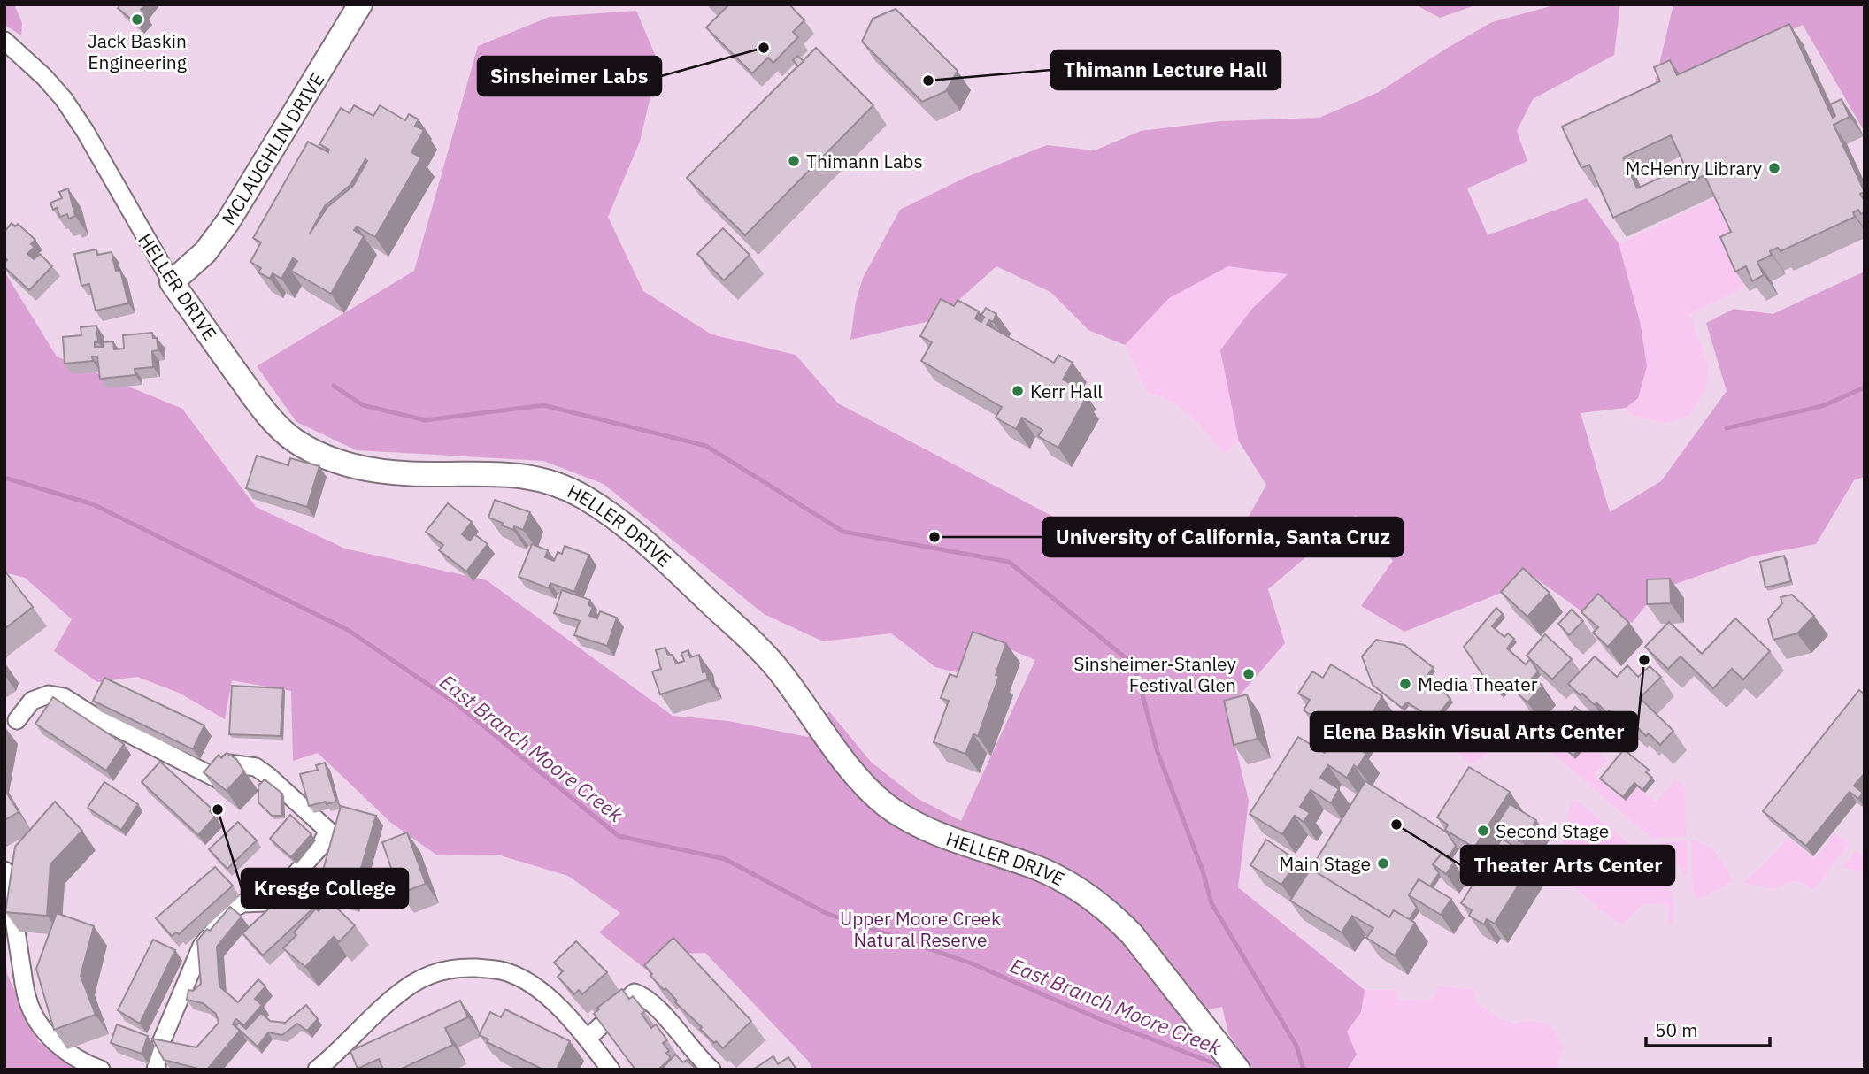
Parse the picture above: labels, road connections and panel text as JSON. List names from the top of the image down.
{
  "streets": {
    "main road": ["MCLAUGHLIN DRIVE", "HELLER DRIVE"]
  },
  "crossings": [
    ["MCLAUGHLIN DRIVE", "HELLER DRIVE"]
  ],
  "water": ["East Branch Moore Creek"],
  "parks": ["Upper Moore Creek Natural Reserve"],
  "places": [
    "Jack Baskin Engineering",
    "Sinsheimer Labs",
    "Thimann Lecture Hall",
    "Thimann Labs",
    "McHenry Library",
    "Kerr Hall",
    "University of California, Santa Cruz",
    "Elena Baskin Visual Arts Center",
    "Sinsheimer-Stanley Festival Glen",
    "Media Theater",
    "Kresge College",
    "Theater Arts Center",
    "Second Stage",
    "Main Stage"
  ],
  "scale_bar": "50 m"
}
